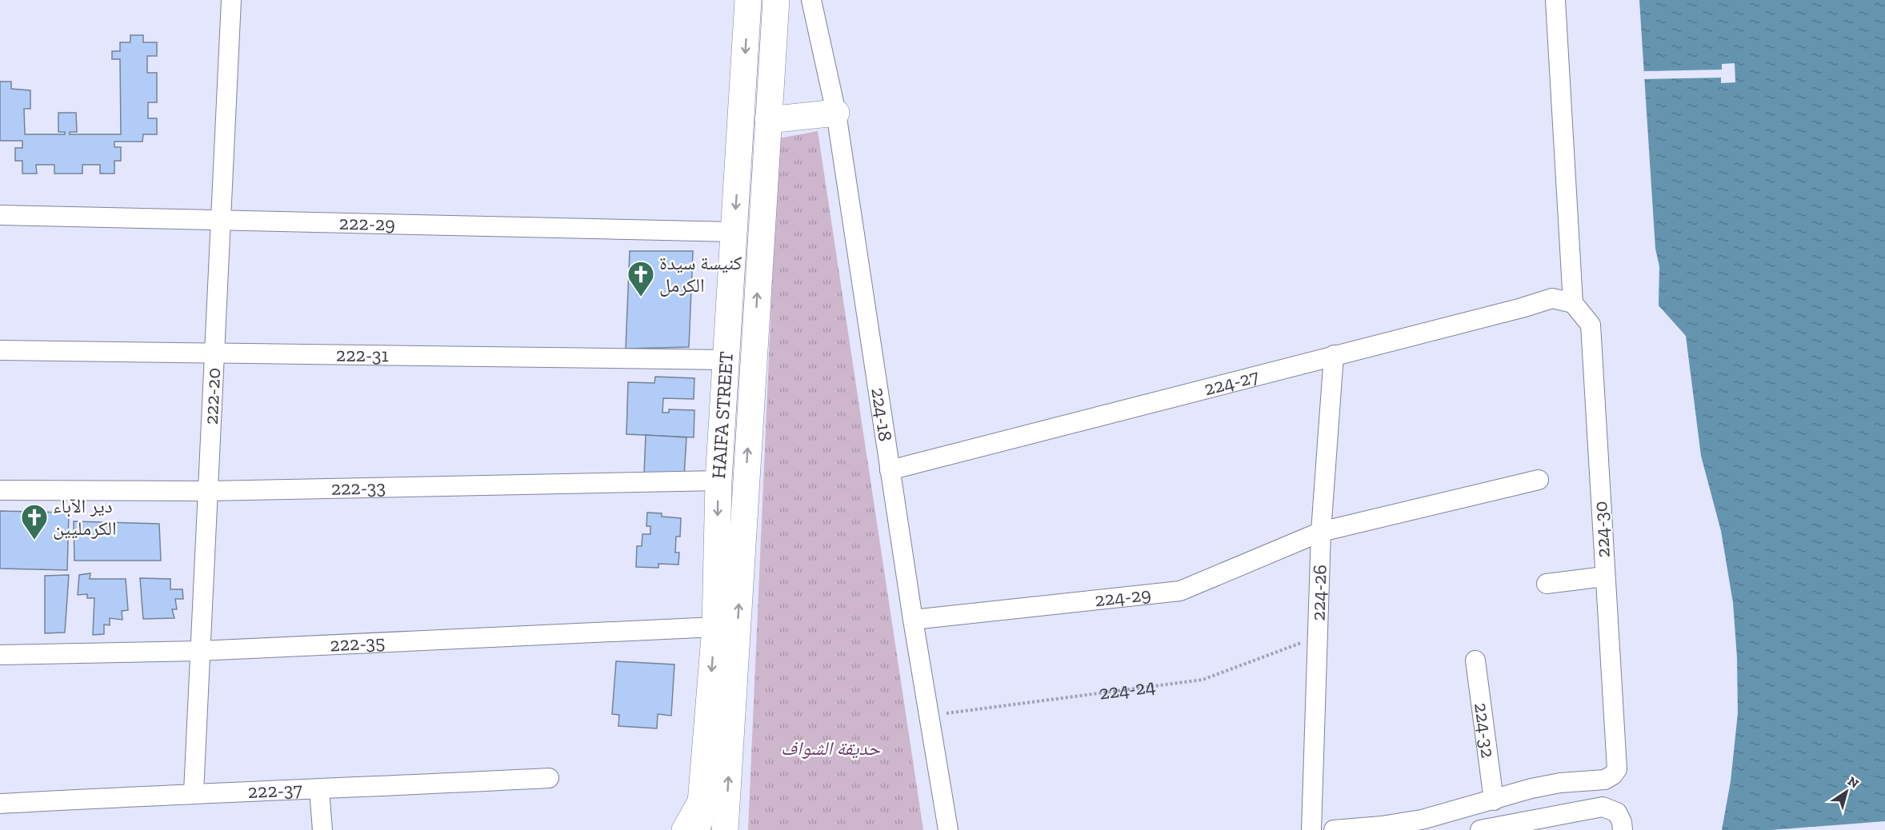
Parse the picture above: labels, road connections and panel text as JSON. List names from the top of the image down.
{
  "streets": {
    "main road": ["HAIFA STREET"],
    "street": [
      "222-29",
      "222-31",
      "224-27",
      "222-20",
      "224-18",
      "222-33",
      "224-30",
      "224-26",
      "224-29",
      "222-35",
      "224-32",
      "222-37"
    ],
    "path": ["224-24"]
  },
  "crossings": [
    ["222-29", "222-20"],
    ["222-29", "HAIFA STREET"],
    ["222-31", "222-20"],
    ["222-31", "HAIFA STREET"],
    ["224-27", "224-18"],
    ["224-27", "224-30"],
    ["224-27", "224-26"],
    ["222-20", "222-33"],
    ["222-20", "222-35"],
    ["222-20", "222-37"],
    ["HAIFA STREET", "222-33"],
    ["HAIFA STREET", "222-35"],
    ["224-18", "224-29"],
    ["224-18", "224-24"],
    ["224-30", "224-32"],
    ["224-26", "224-29"],
    ["224-26", "224-24"]
  ],
  "parks": ["حديقة الشواف"],
  "places": {
    "church": ["كنيسة سيدة الكرمل", "دير الآباء الكرمليين"]
  },
  "north": "top right"
}
